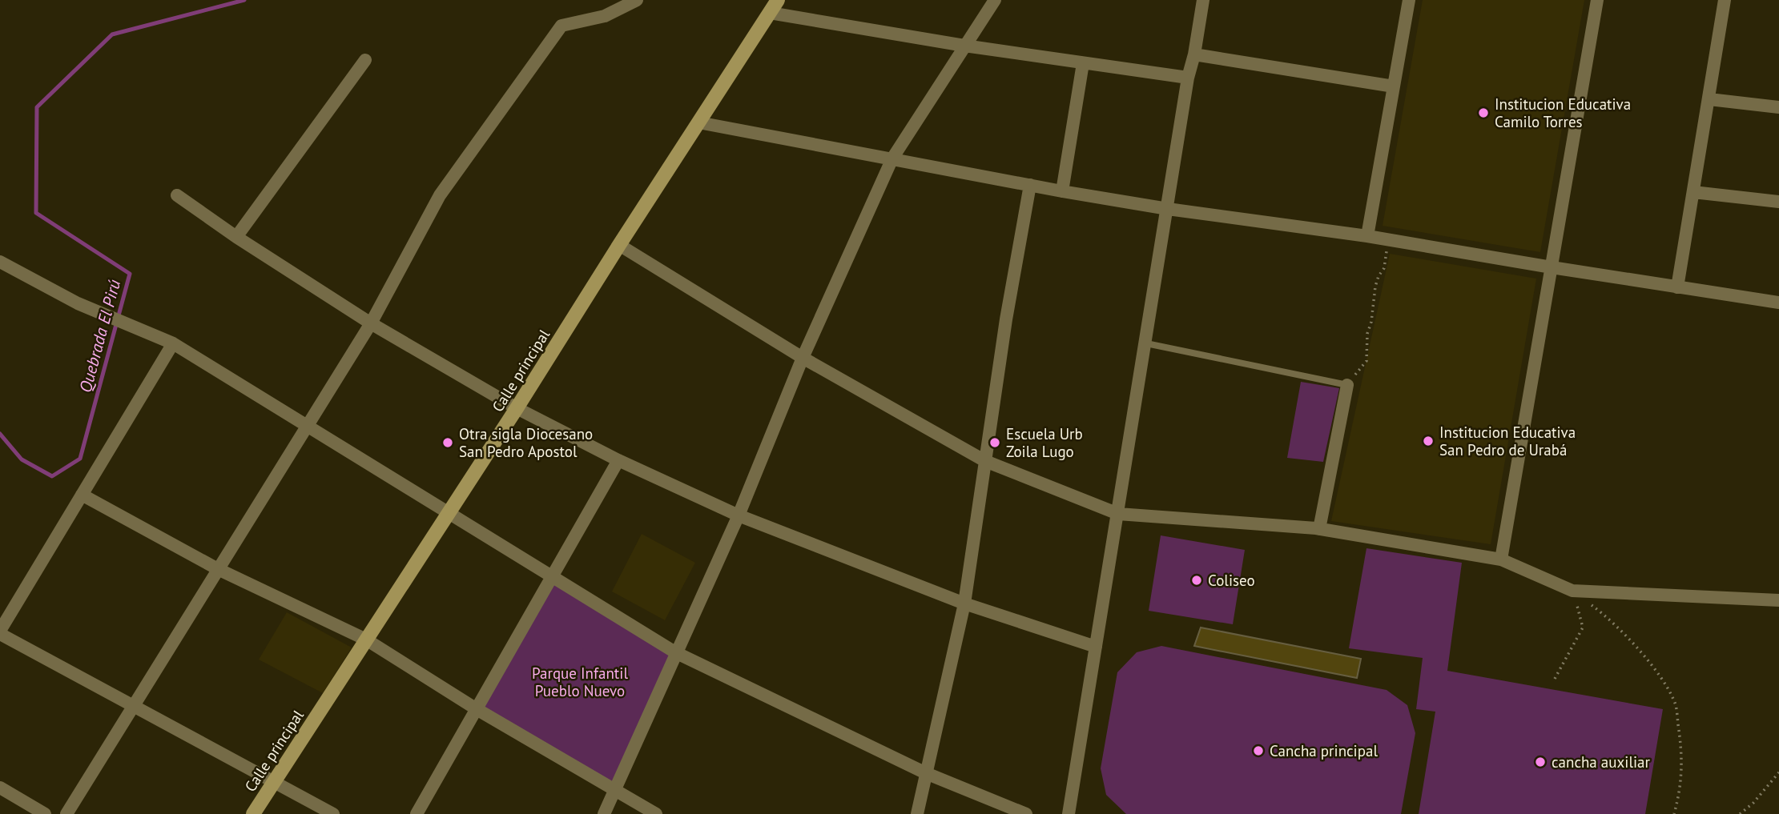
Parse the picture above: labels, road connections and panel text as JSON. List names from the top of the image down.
{
  "streets": {
    "main road": ["Calle principal"]
  },
  "water": ["Quebrada El Pirú"],
  "parks": ["Parque Infantil Pueblo Nuevo"],
  "places": [
    "Institucion Educativa Camilo Torres",
    "Institucion Educativa San Pedro de Urabá",
    "Otra sigla Diocesano San Pedro Apostol",
    "Escuela Urb Zoila Lugo",
    "Coliseo",
    "Cancha principal",
    "cancha auxiliar"
  ]
}
